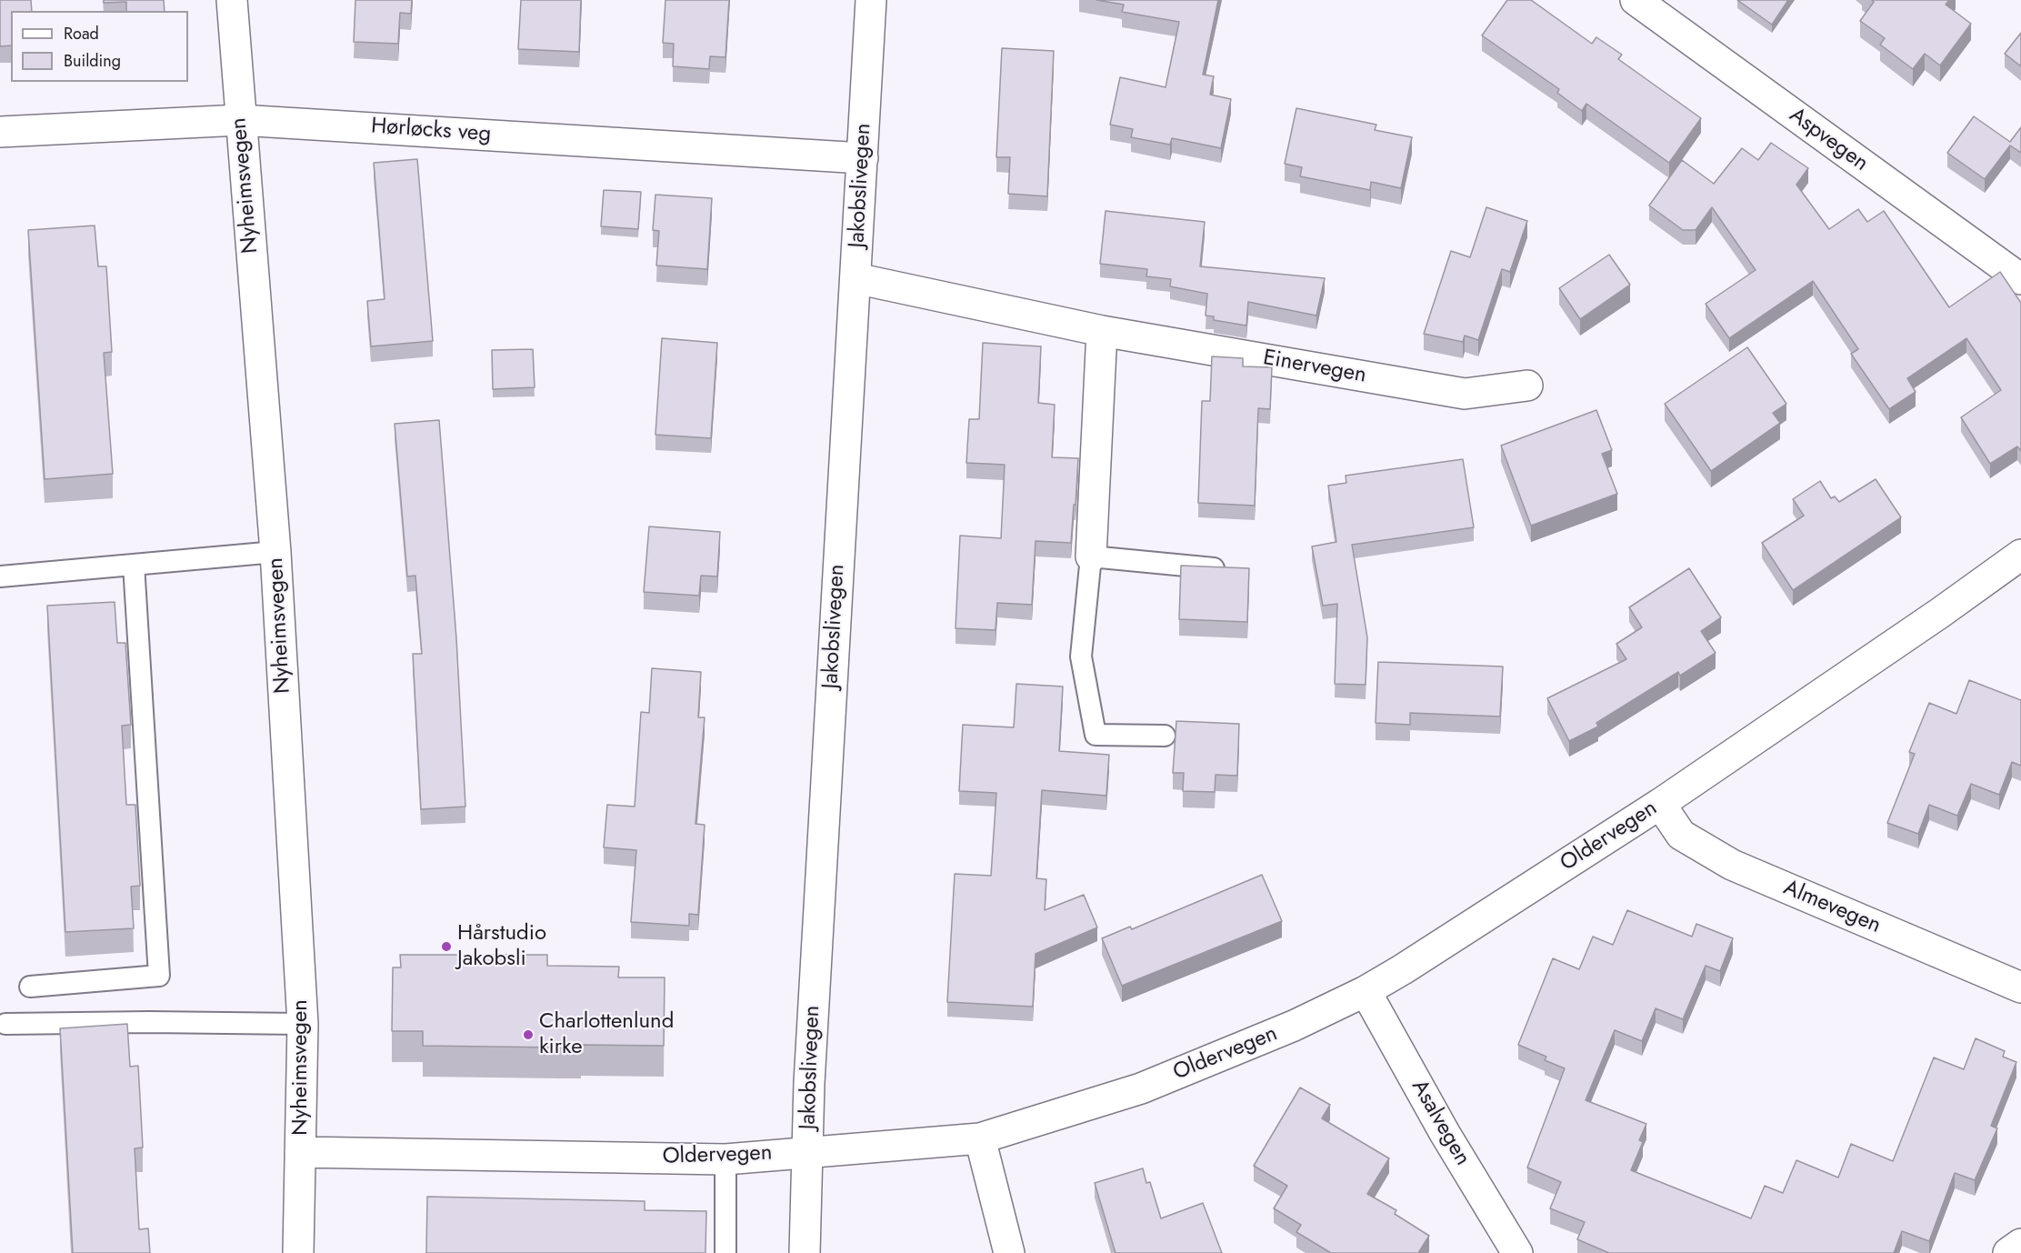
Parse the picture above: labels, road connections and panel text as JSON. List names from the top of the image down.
{
  "streets": {
    "street": [
      "Hørløcks veg",
      "Aspvegen",
      "Nyheimsvegen",
      "Jakobslivegen",
      "Einervegen",
      "Oldervegen",
      "Almevegen",
      "Asalvegen"
    ]
  },
  "crossings": [
    ["Hørløcks veg", "Nyheimsvegen"],
    ["Hørløcks veg", "Jakobslivegen"],
    ["Nyheimsvegen", "Oldervegen"],
    ["Jakobslivegen", "Einervegen"],
    ["Jakobslivegen", "Oldervegen"],
    ["Oldervegen", "Almevegen"],
    ["Oldervegen", "Asalvegen"]
  ],
  "places": ["Hårstudio Jakobsli", "Charlottenlund kirke"],
  "legend": ["Road", "Building"]
}
